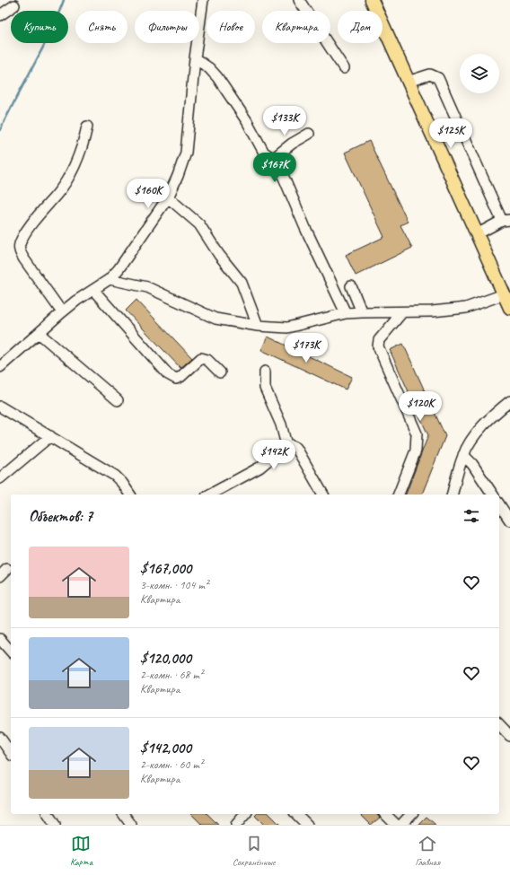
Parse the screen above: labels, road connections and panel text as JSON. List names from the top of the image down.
{
  "page": {
    "chip": [
      "Купить",
      "Снять",
      "Фильтры",
      "Новое",
      "Квартира",
      "Дом"
    ],
    "price": [
      "$133K",
      "$125K",
      "$167K",
      "$160K",
      "$173K",
      "$120K",
      "$142K"
    ],
    "heading": "Объектов: 7",
    "list": [
      {
        "name": "$167,000",
        "note": "3-комн. · 104 m² · Квартира"
      },
      {
        "name": "$120,000",
        "note": "2-комн. · 68 m² · Квартира"
      },
      {
        "name": "$142,000",
        "note": "2-комн. · 60 m² · Квартира"
      }
    ],
    "tabs": ["Карта", "Сохранённые", "Главная"]
  }
}
